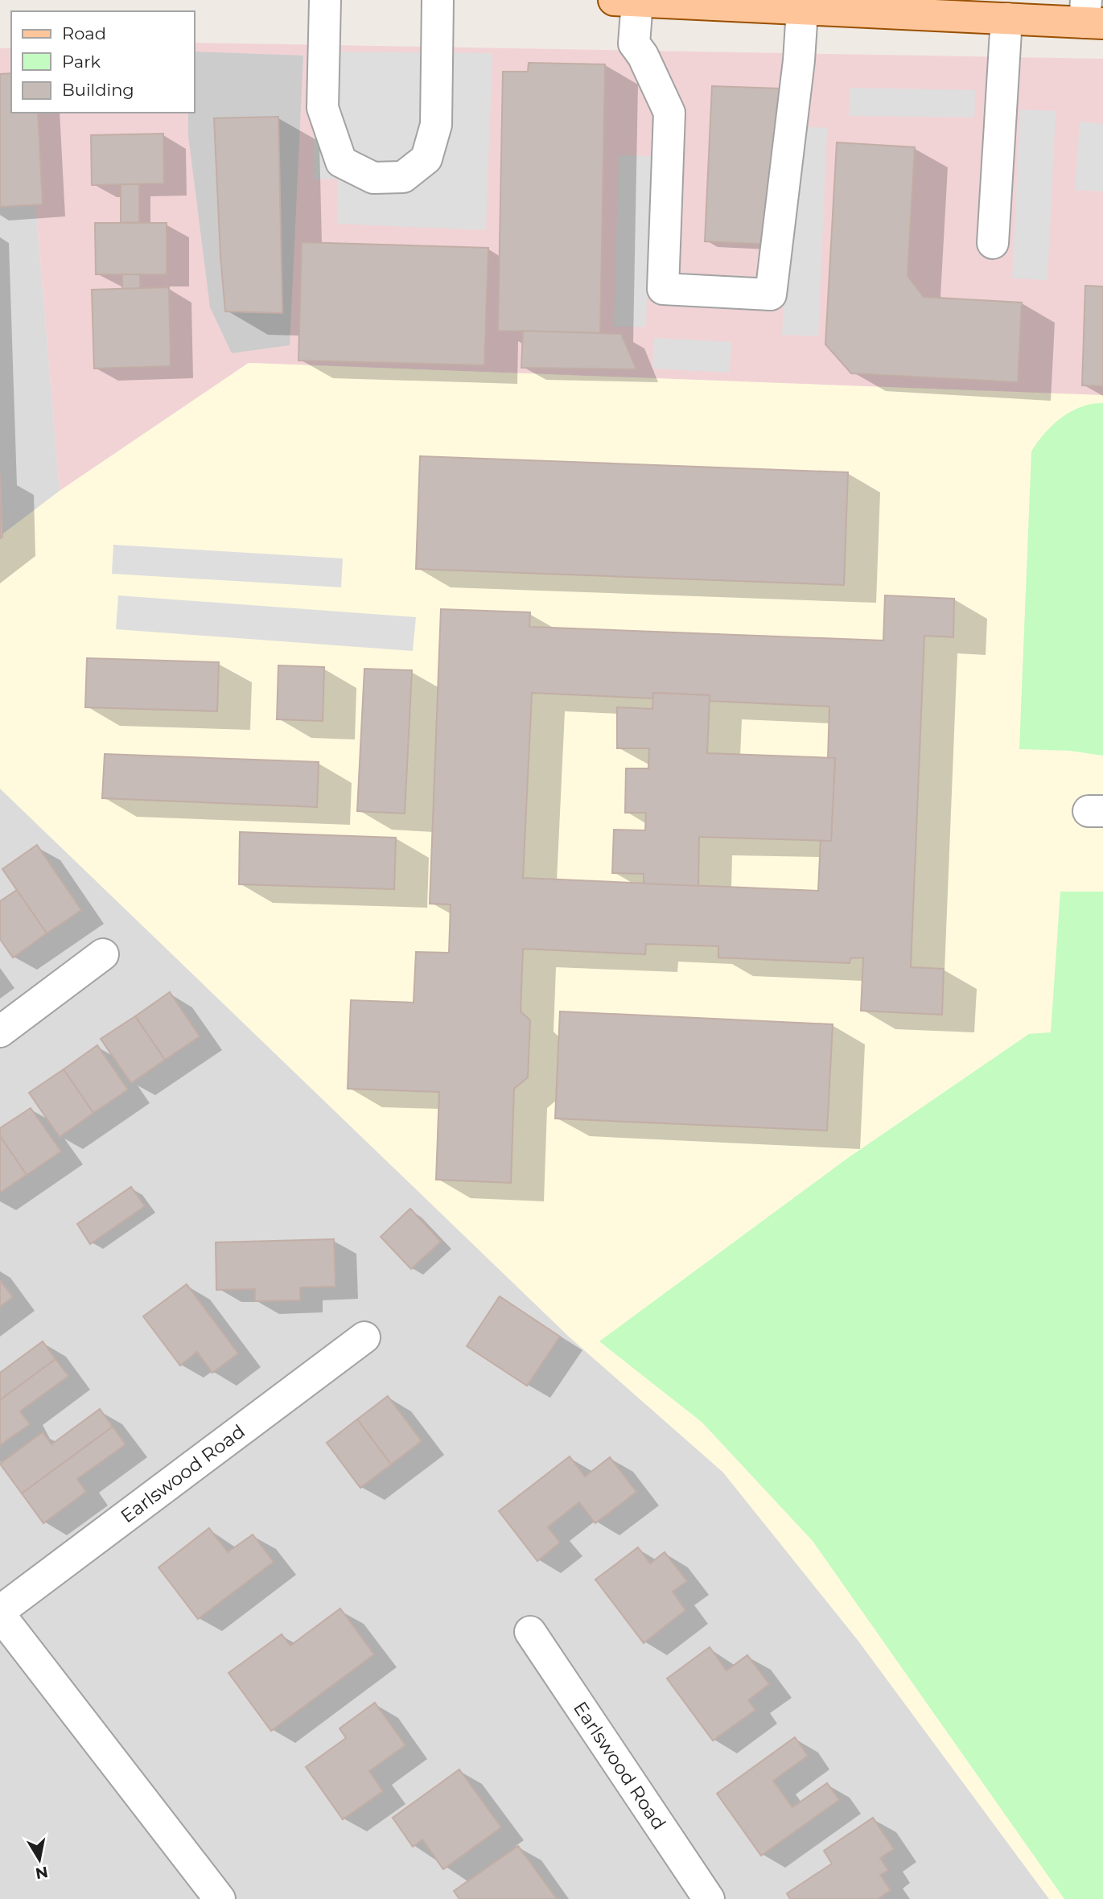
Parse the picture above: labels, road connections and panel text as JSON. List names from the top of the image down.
{
  "streets": {
    "street": ["Earlswood Road"]
  },
  "legend": ["Road", "Park", "Building"],
  "north": "bottom"
}
